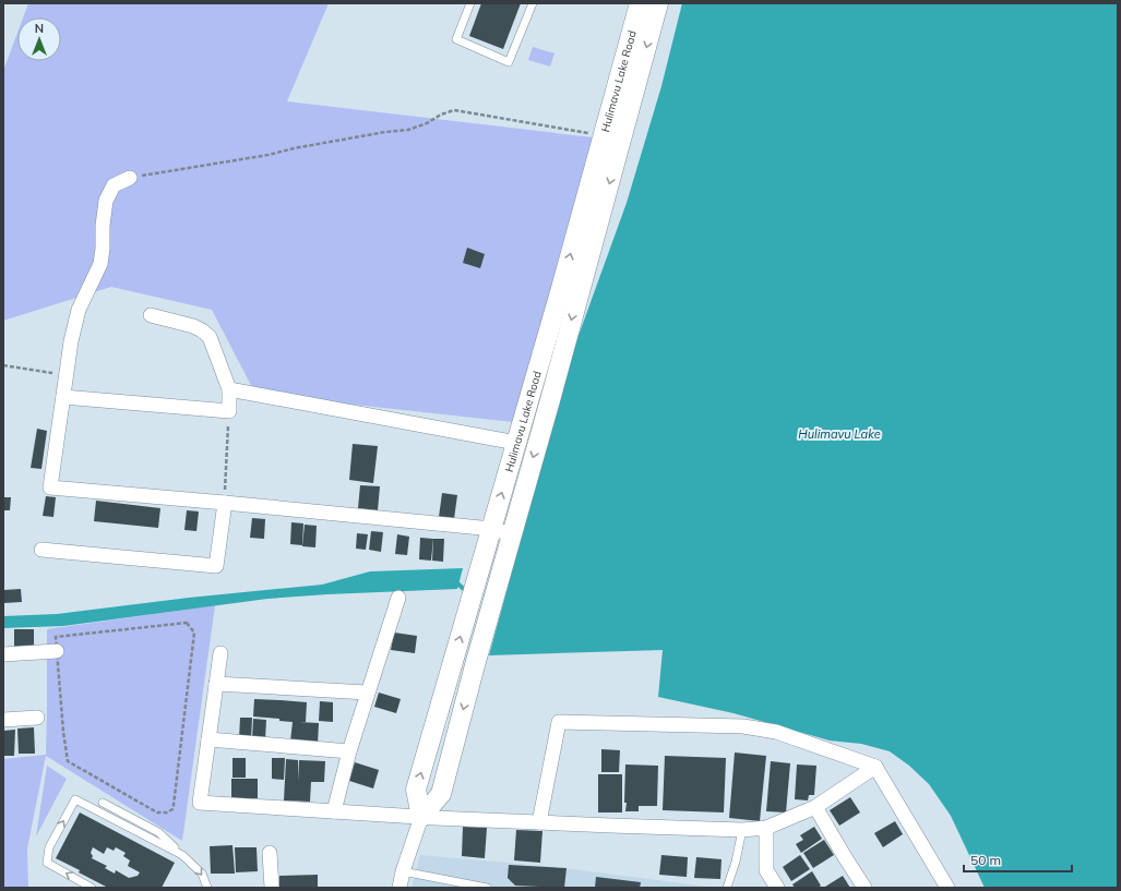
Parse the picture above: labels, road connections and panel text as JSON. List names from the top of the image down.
{
  "streets": {
    "main road": ["Hulimavu Lake Road"]
  },
  "water": ["Hulimavu Lake"],
  "scale_bar": "50 m",
  "north": "top"
}
